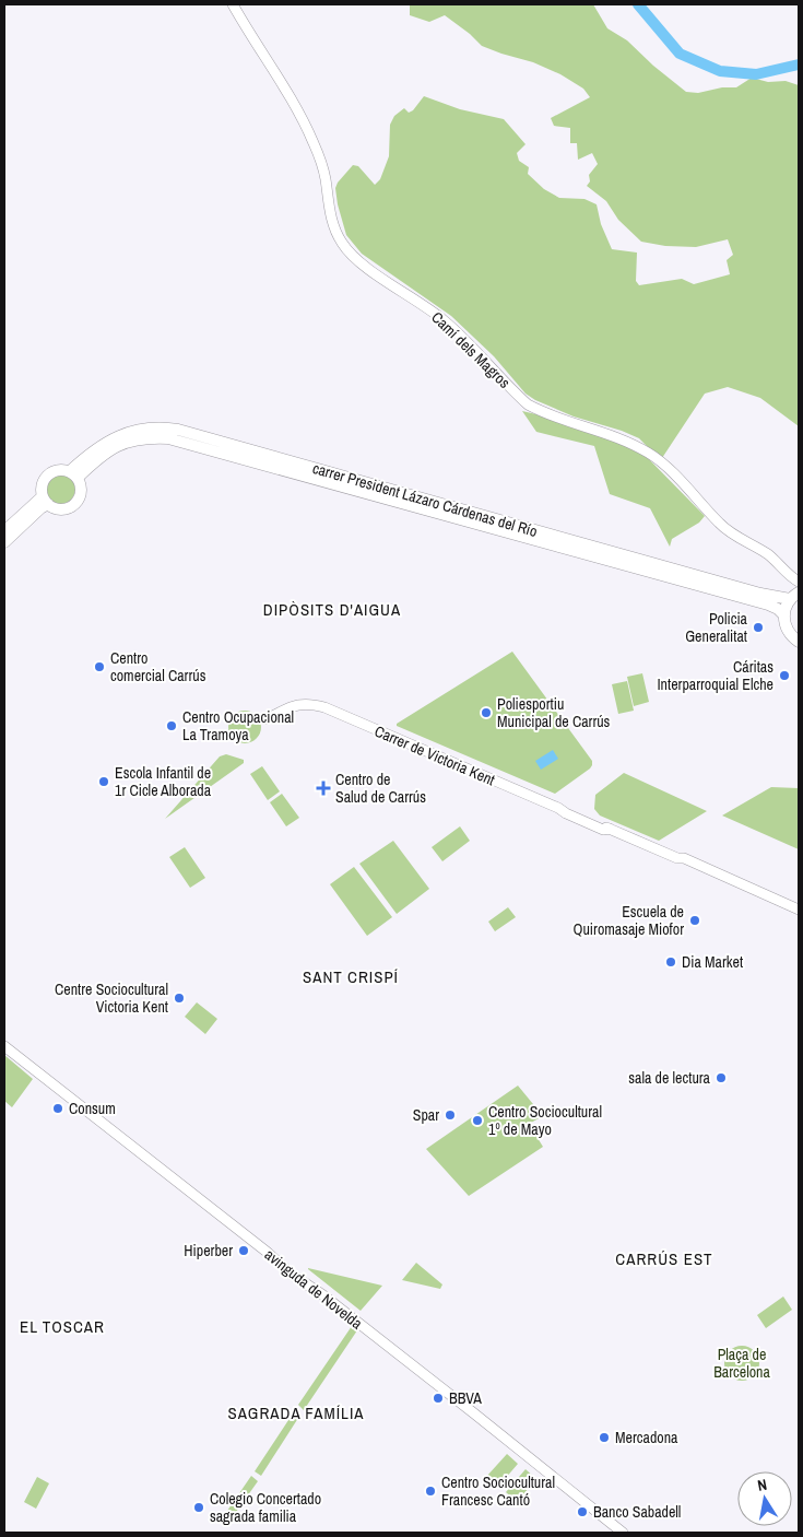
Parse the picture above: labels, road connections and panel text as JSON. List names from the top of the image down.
{
  "streets": {
    "main road": ["carrer President Lázaro Cárdenas del Río"],
    "street": ["Camí dels Magros", "Carrer de Victoria Kent", "avinguda de Novelda"]
  },
  "crossings": [
    ["Camí dels Magros", "carrer President Lázaro Cárdenas del Río"]
  ],
  "districts": [
    "DIPÒSITS D'AIGUA",
    "SANT CRISPÍ",
    "CARRÚS EST",
    "EL TOSCAR",
    "SAGRADA FAMÍLIA"
  ],
  "parks": ["Plaça de Barcelona"],
  "places": {
    "other": [
      "Policia Generalitat",
      "Centro comercial Carrús",
      "Cáritas Interparroquial Elche",
      "Poliesportiu Municipal de Carrús",
      "Centro Ocupacional La Tramoya",
      "Escola Infantil de 1r Cicle Alborada",
      "Escuela de Quiromasaje Miofor",
      "Dia Market",
      "Centre Sociocultural Victoria Kent",
      "sala de lectura",
      "Consum",
      "Spar",
      "Centro Sociocultural 1º de Mayo",
      "Hiperber",
      "BBVA",
      "Mercadona",
      "Centro Sociocultural Francesc Cantó",
      "Colegio Concertado sagrada familia",
      "Banco Sabadell"
    ],
    "health": ["Centro de Salud de Carrús"]
  },
  "north": "top"
}
